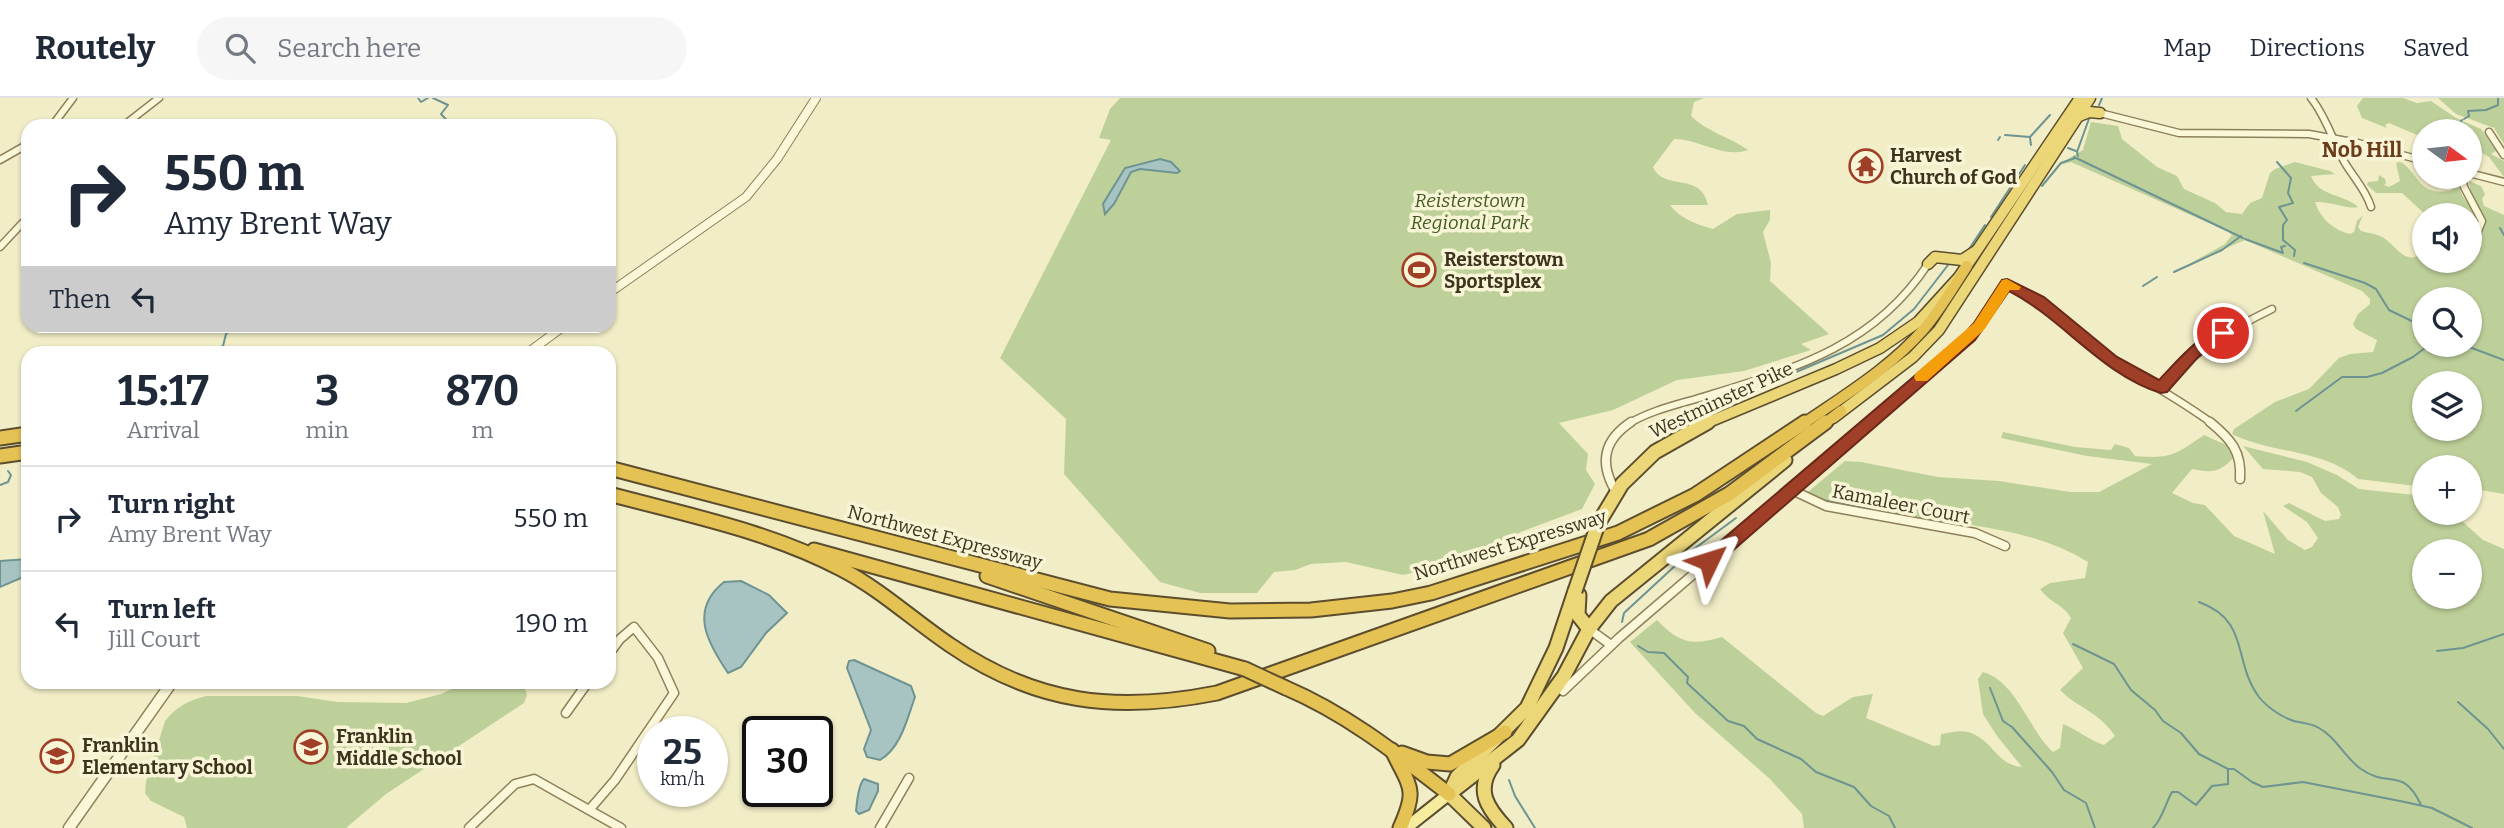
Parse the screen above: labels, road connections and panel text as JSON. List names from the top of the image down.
{
  "streets": {
    "highway": ["Westminster Pike", "Northwest Expressway"],
    "street": ["Kamaleer Court"]
  },
  "crossings": [
    ["Westminster Pike", "Northwest Expressway"]
  ],
  "districts": ["Nob Hill"],
  "parks": ["Reisterstown Regional Park"],
  "places": {
    "temple": ["Harvest Church of God"],
    "sports": ["Reisterstown Sportsplex"],
    "school or university": ["Franklin Middle School", "Franklin Elementary School"]
  },
  "north": "right",
  "page": {
    "header": "Routely",
    "search": "Search here",
    "nav": ["Map", "Directions", "Saved"],
    "map_buttons": ["+", "−"],
    "turn": ["550 m", "Amy Brent Way"],
    "then": "Then",
    "eta": [
      "15:17",
      "Arrival",
      "3",
      "min",
      "870",
      "m"
    ],
    "list": [
      {
        "name": "Turn right",
        "note": "Amy Brent Way",
        "value": "550 m"
      },
      {
        "name": "Turn left",
        "note": "Jill Court",
        "value": "190 m"
      }
    ],
    "speed": "25 km/h",
    "limit": "30"
  }
}
